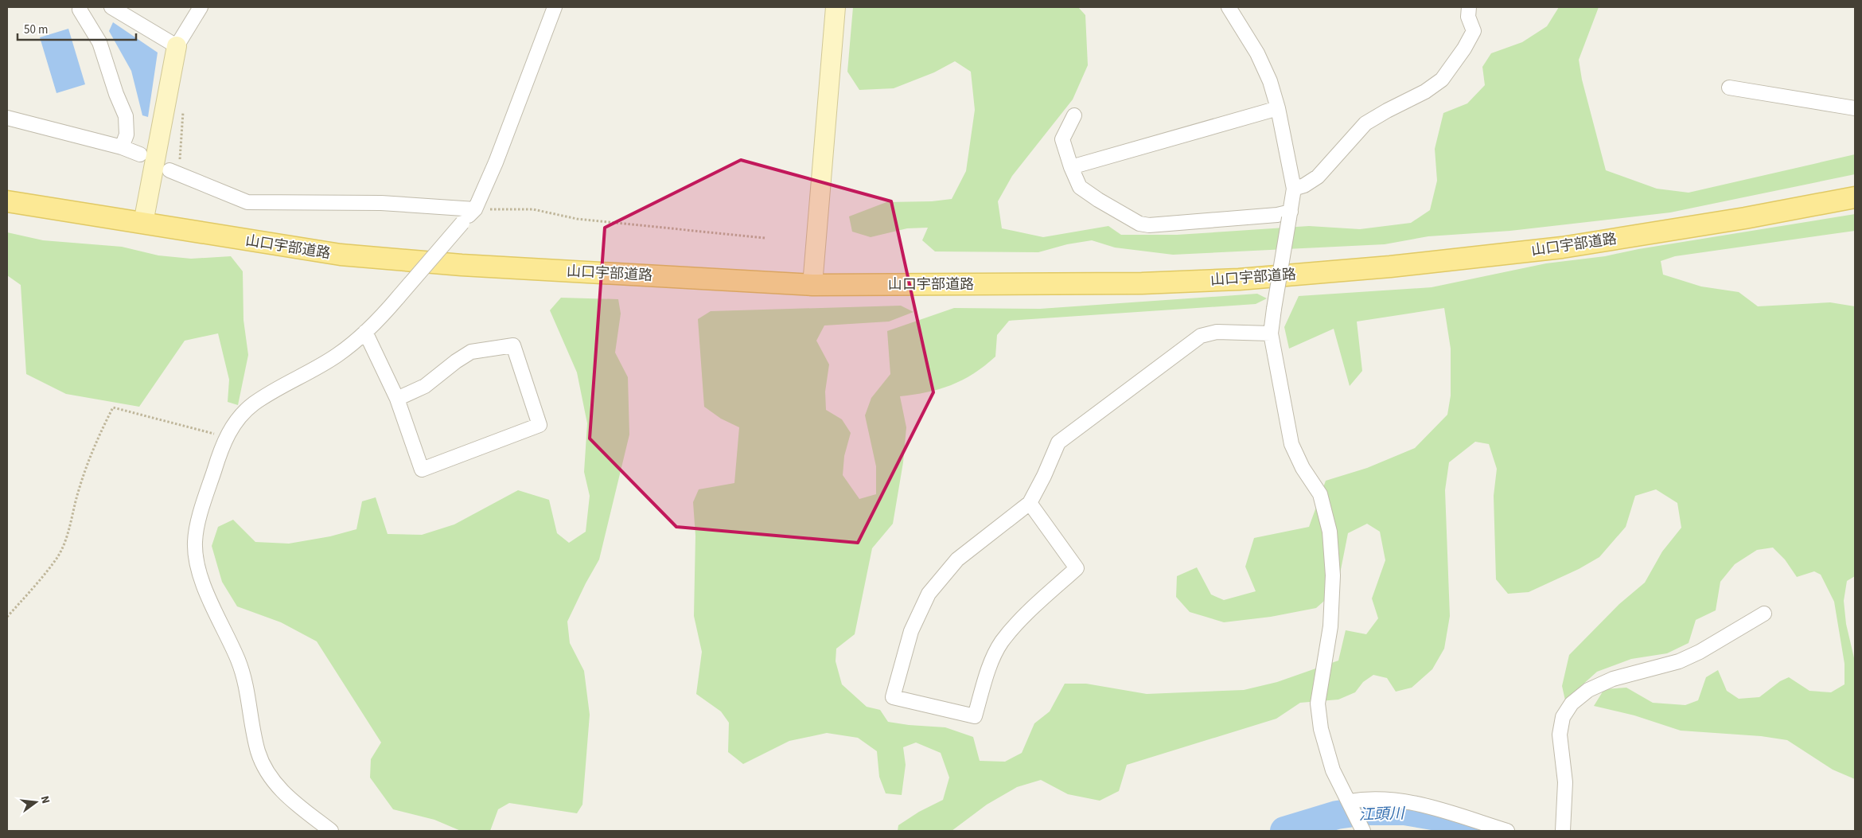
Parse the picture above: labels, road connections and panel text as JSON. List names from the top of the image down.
{
  "streets": {
    "main road": ["山口宇部道路"]
  },
  "water": ["江頭川"],
  "scale_bar": "50 m",
  "north": "right"
}
